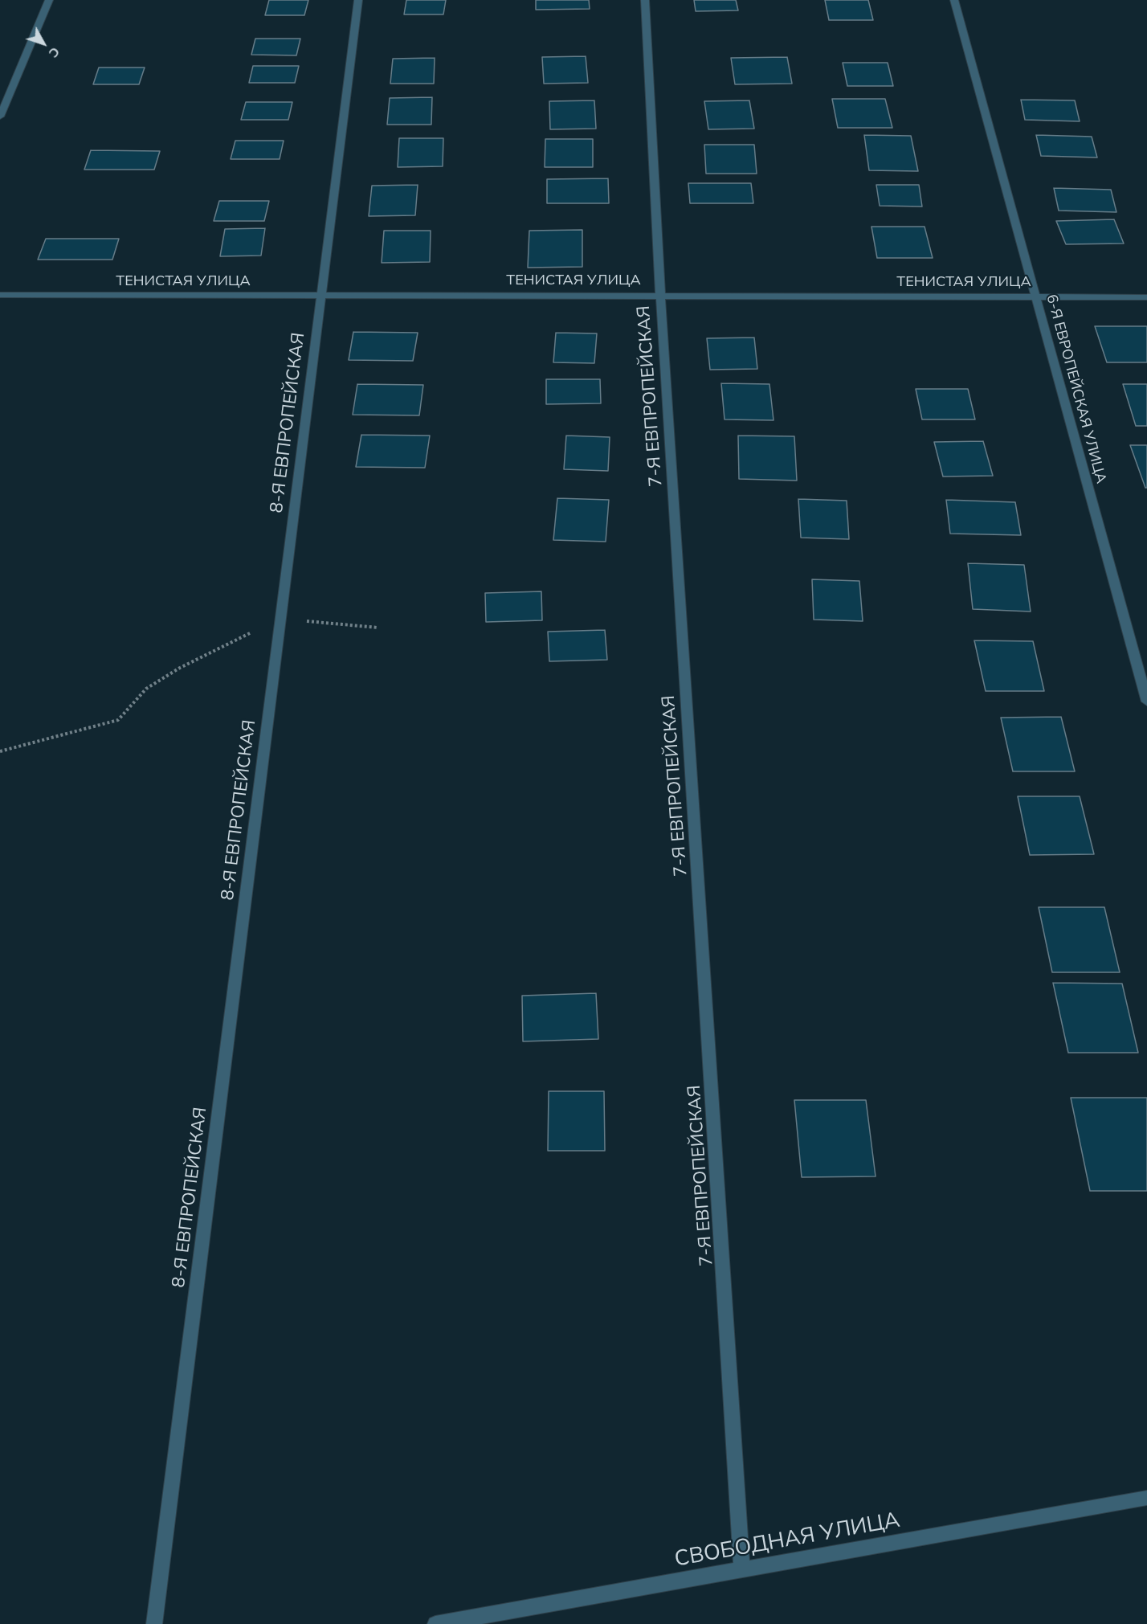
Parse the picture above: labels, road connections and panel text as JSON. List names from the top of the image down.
{
  "streets": {
    "street": [
      "ТЕНИСТАЯ УЛИЦА",
      "6-Я ЕВРОПЕЙСКАЯ УЛИЦА",
      "7-Я ЕВПРОПЕЙСКАЯ",
      "8-Я ЕВПРОПЕЙСКАЯ",
      "СВОБОДНАЯ УЛИЦА"
    ]
  },
  "crossings": [
    ["ТЕНИСТАЯ УЛИЦА", "6-Я ЕВРОПЕЙСКАЯ УЛИЦА"],
    ["ТЕНИСТАЯ УЛИЦА", "7-Я ЕВПРОПЕЙСКАЯ"],
    ["ТЕНИСТАЯ УЛИЦА", "8-Я ЕВПРОПЕЙСКАЯ"],
    ["7-Я ЕВПРОПЕЙСКАЯ", "СВОБОДНАЯ УЛИЦА"]
  ],
  "north": "bottom right"
}
